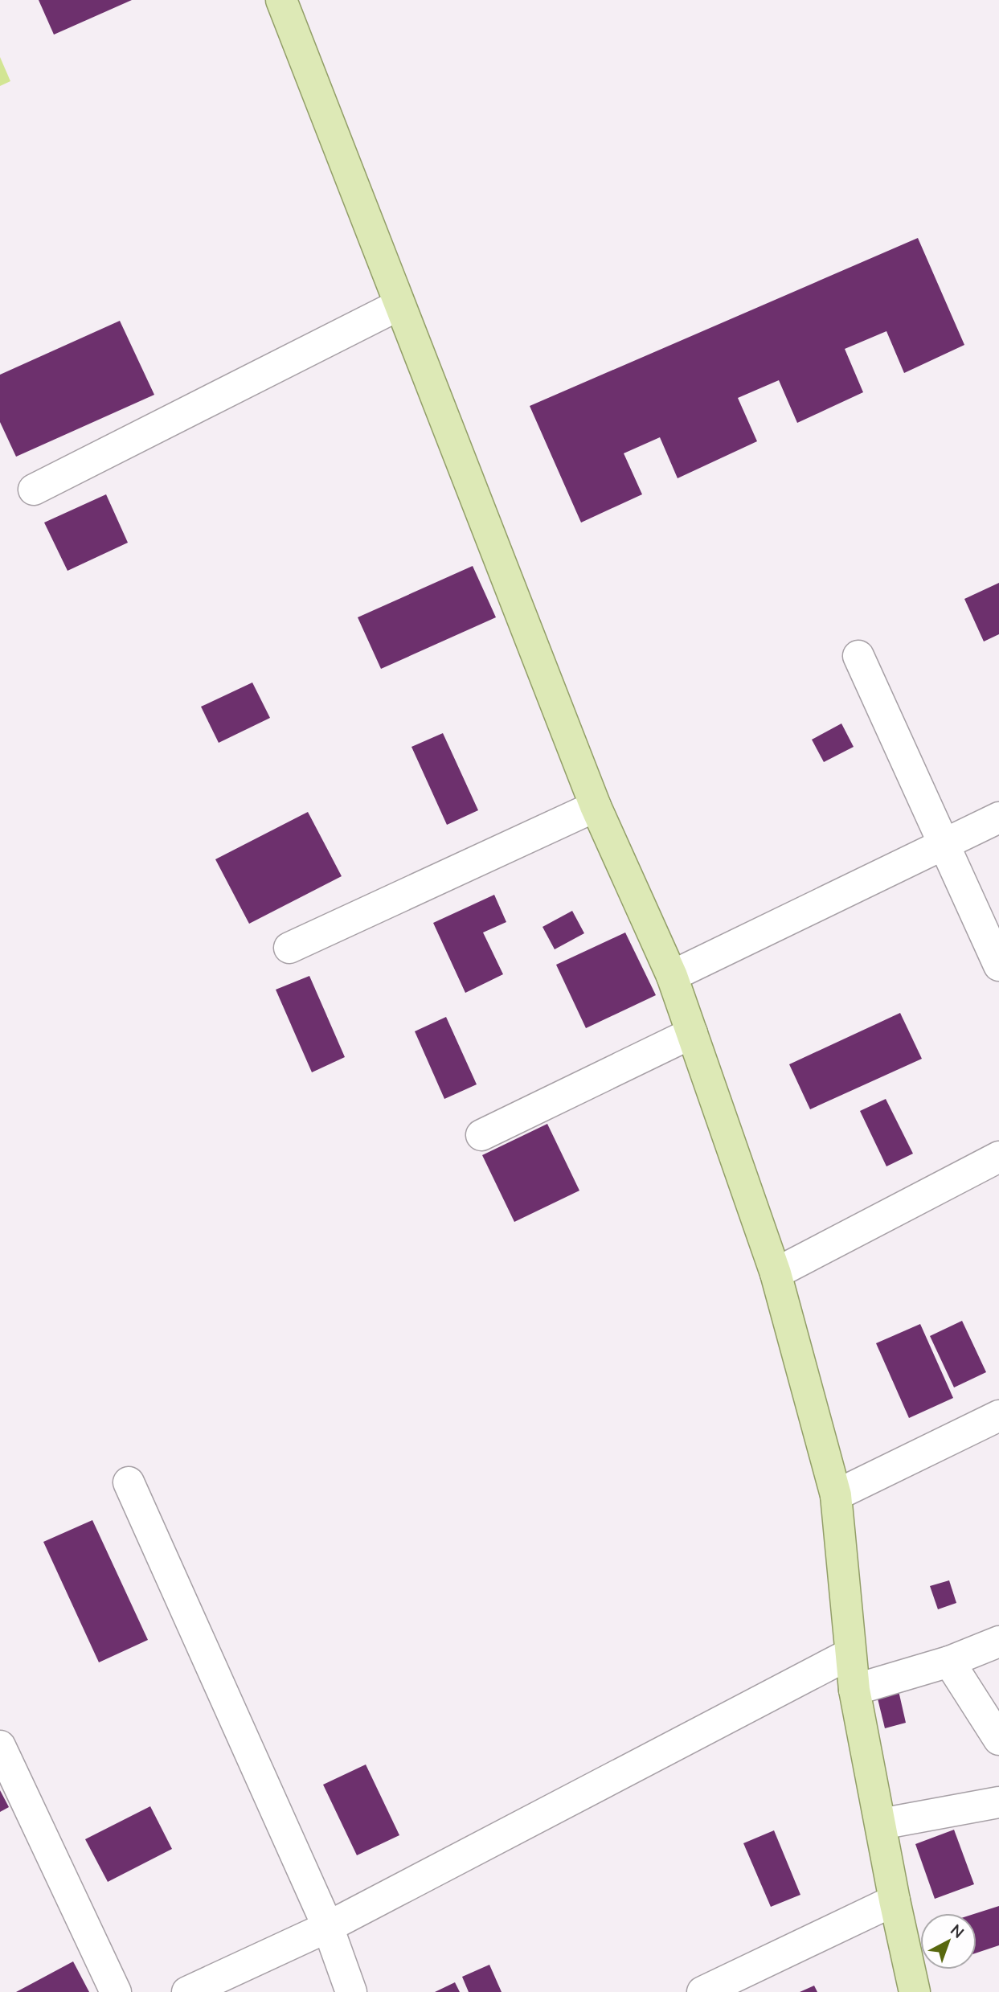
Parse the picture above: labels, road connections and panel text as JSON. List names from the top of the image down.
{
  "north": "top right"
}
